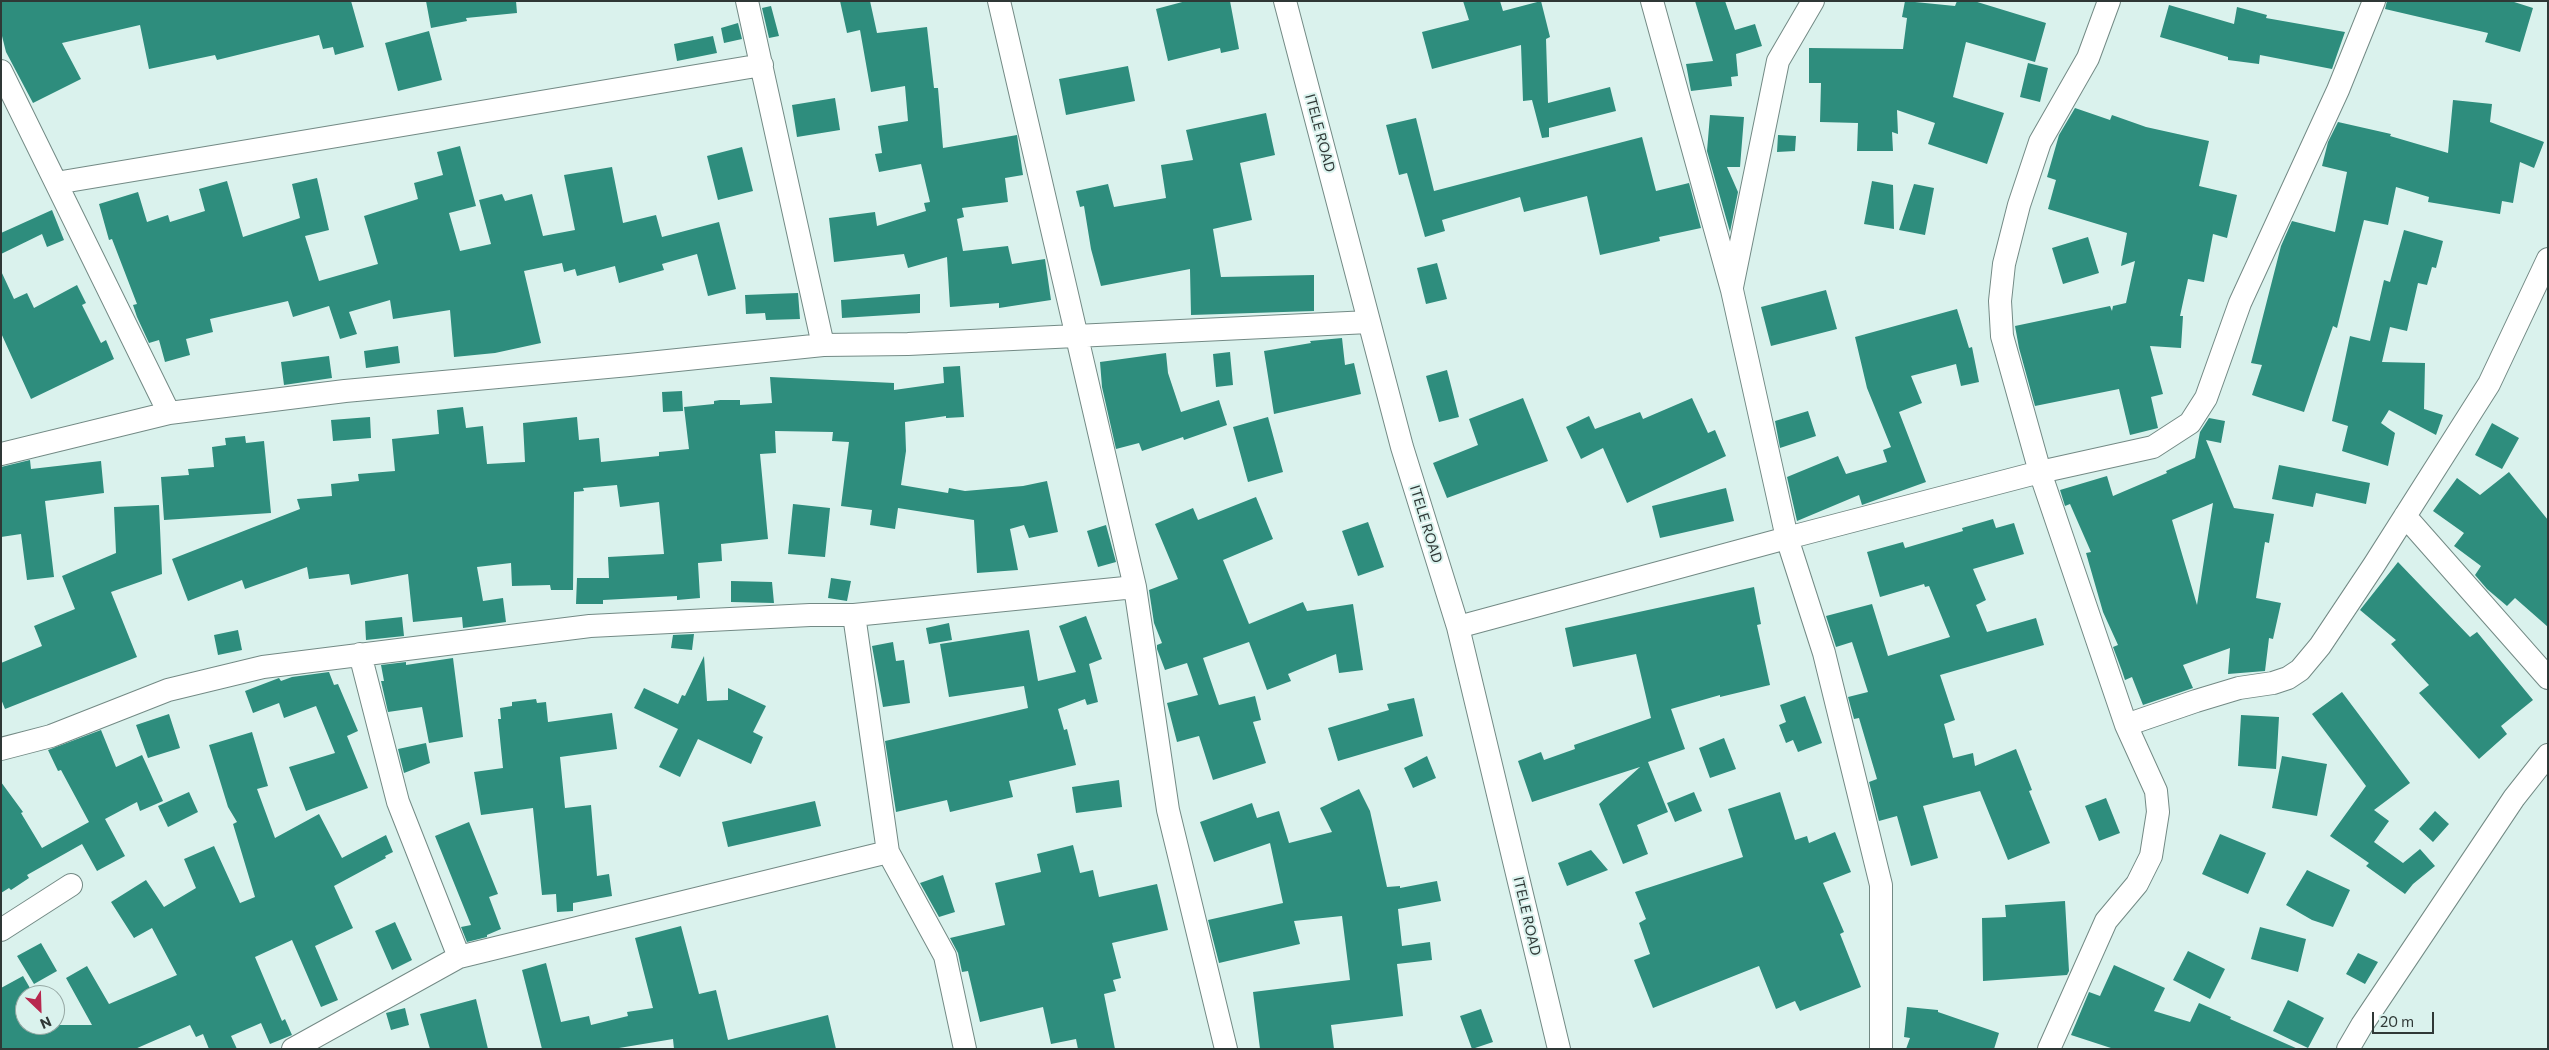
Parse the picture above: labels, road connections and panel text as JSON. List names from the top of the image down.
{
  "streets": {
    "street": ["ITELE ROAD"]
  },
  "scale_bar": "20 m",
  "north": "bottom right"
}
